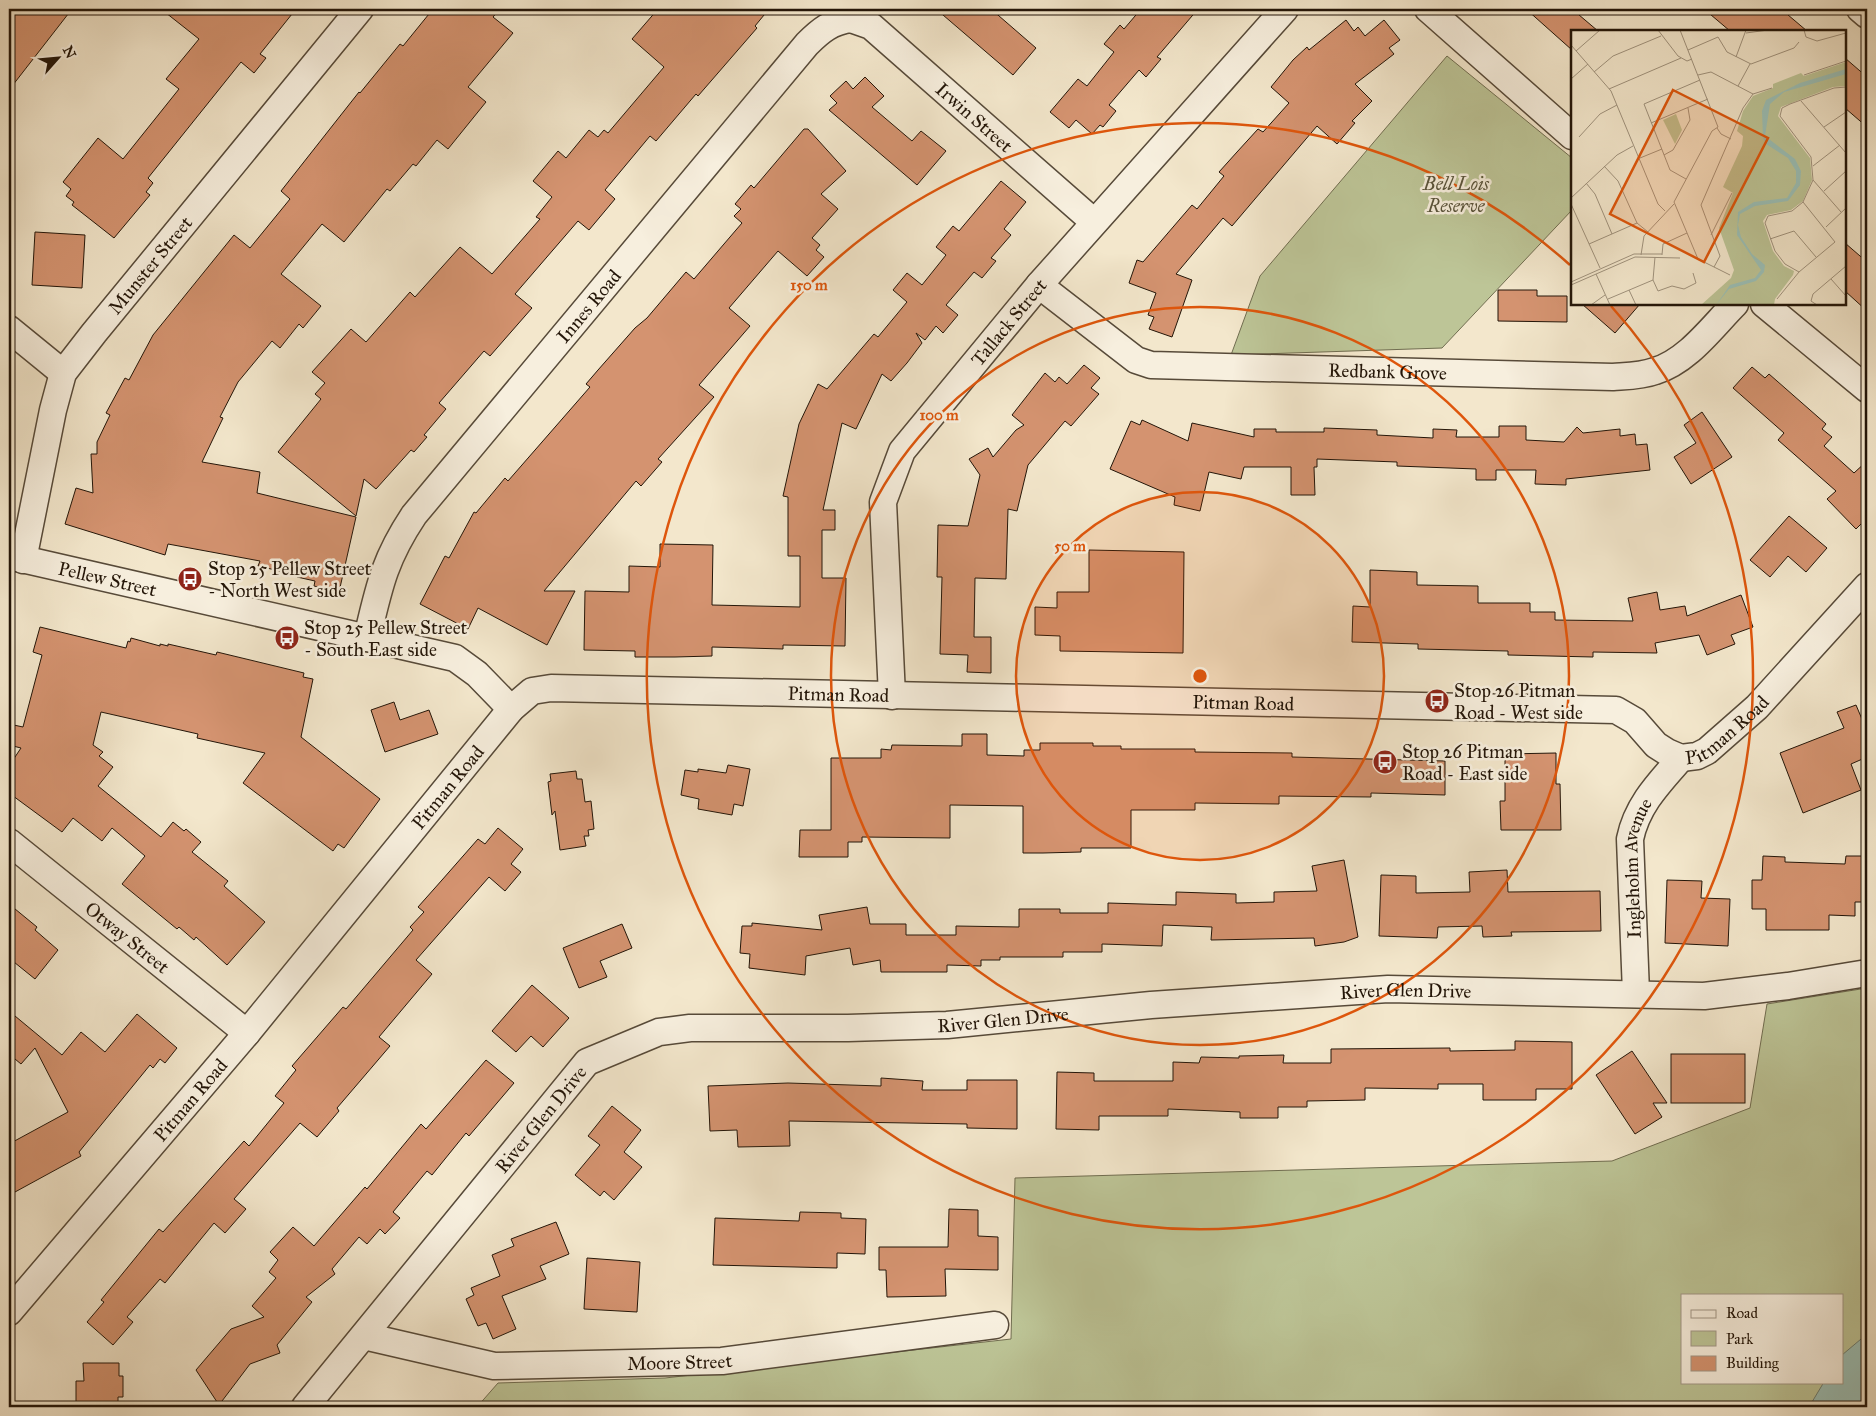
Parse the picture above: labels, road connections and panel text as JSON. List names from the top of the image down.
{
  "streets": {
    "street": [
      "Irwin Street",
      "Munster Street",
      "Innes Road",
      "Tallack Street",
      "Redbank Grove",
      "Pellew Street",
      "Pitman Road",
      "Ingleholm Avenue",
      "Otway Street",
      "River Glen Drive",
      "Moore Street"
    ]
  },
  "crossings": [
    ["Irwin Street", "Innes Road"],
    ["Irwin Street", "Tallack Street"],
    ["Munster Street", "Pellew Street"],
    ["Innes Road", "Pellew Street"],
    ["Tallack Street", "Redbank Grove"],
    ["Tallack Street", "Pitman Road"],
    ["Pellew Street", "Pitman Road"],
    ["Pitman Road", "Ingleholm Avenue"],
    ["Pitman Road", "Otway Street"],
    ["Ingleholm Avenue", "River Glen Drive"],
    ["River Glen Drive", "Moore Street"]
  ],
  "parks": ["Bell Lois Reserve"],
  "places": {
    "bus stop": [
      "Stop 25 Pellew Street - North West side",
      "Stop 25 Pellew Street - South East side",
      "Stop 26 Pitman Road - West side",
      "Stop 26 Pitman Road - East side"
    ]
  },
  "legend": ["Road", "Park", "Building"],
  "north": "top right",
  "rings": ["150 m", "100 m", "50 m"]
}
